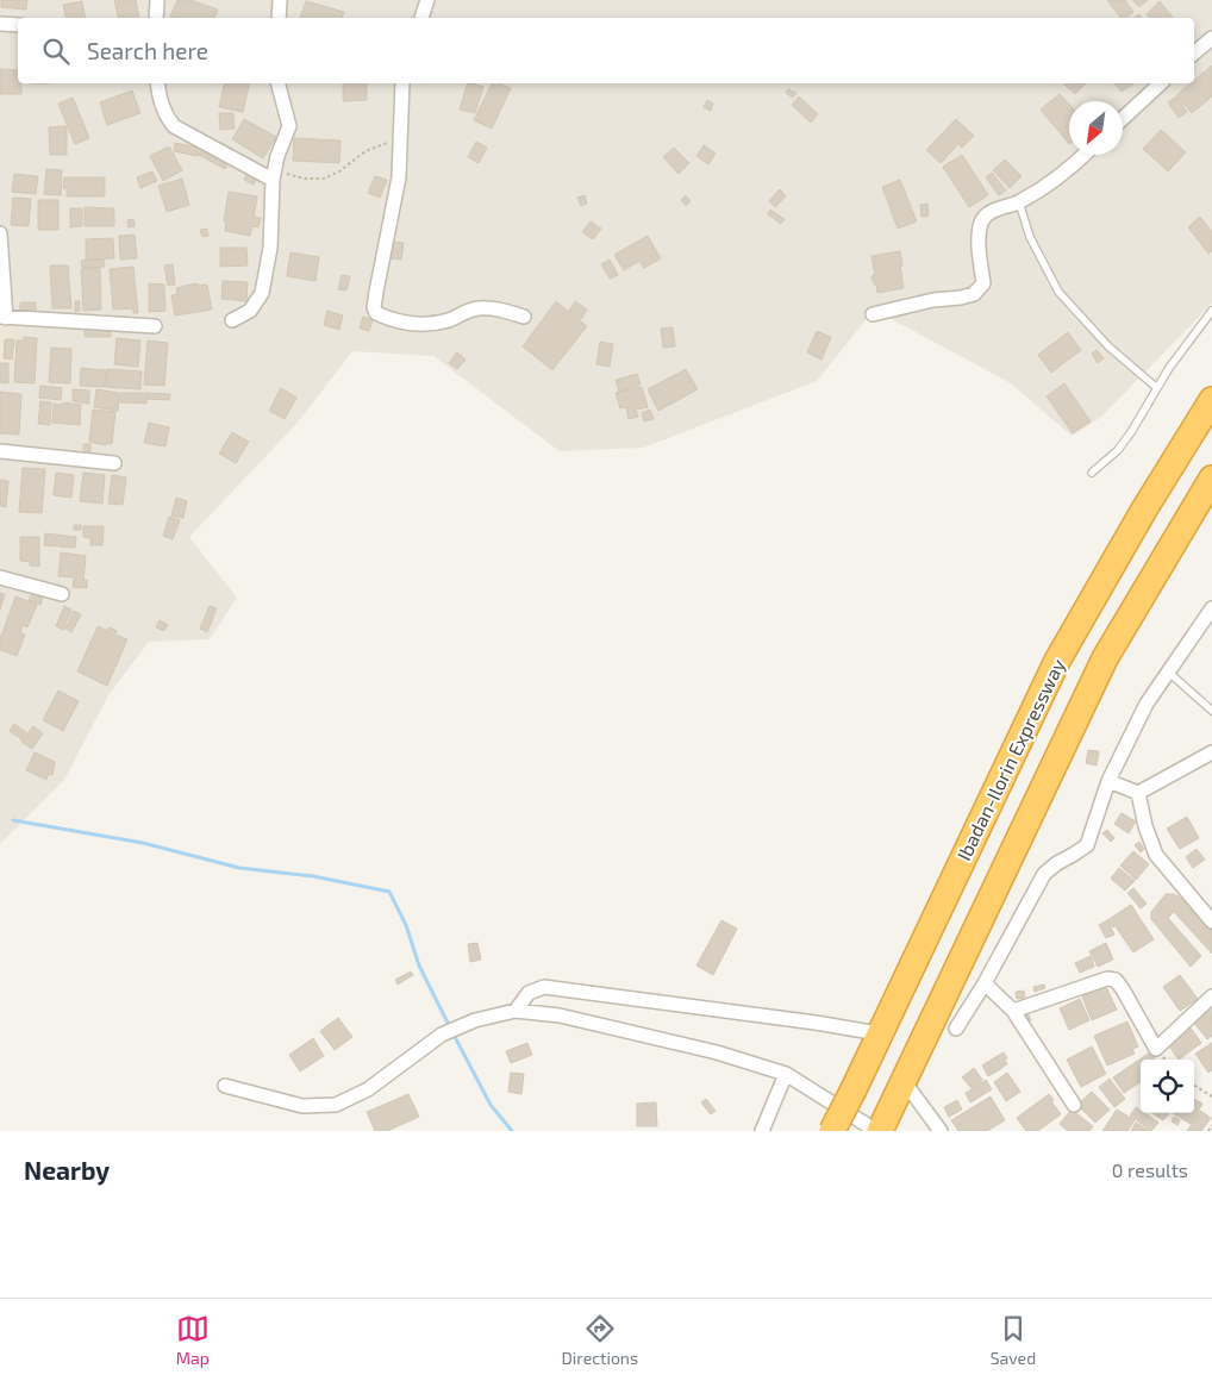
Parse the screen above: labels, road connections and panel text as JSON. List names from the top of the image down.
{
  "streets": {
    "highway": ["Ibadan-Ilorin Expressway"]
  },
  "north": "bottom left",
  "page": {
    "search": "Search here",
    "heading": ["Nearby", "0 results"],
    "nav": ["Map", "Directions", "Saved"]
  }
}
